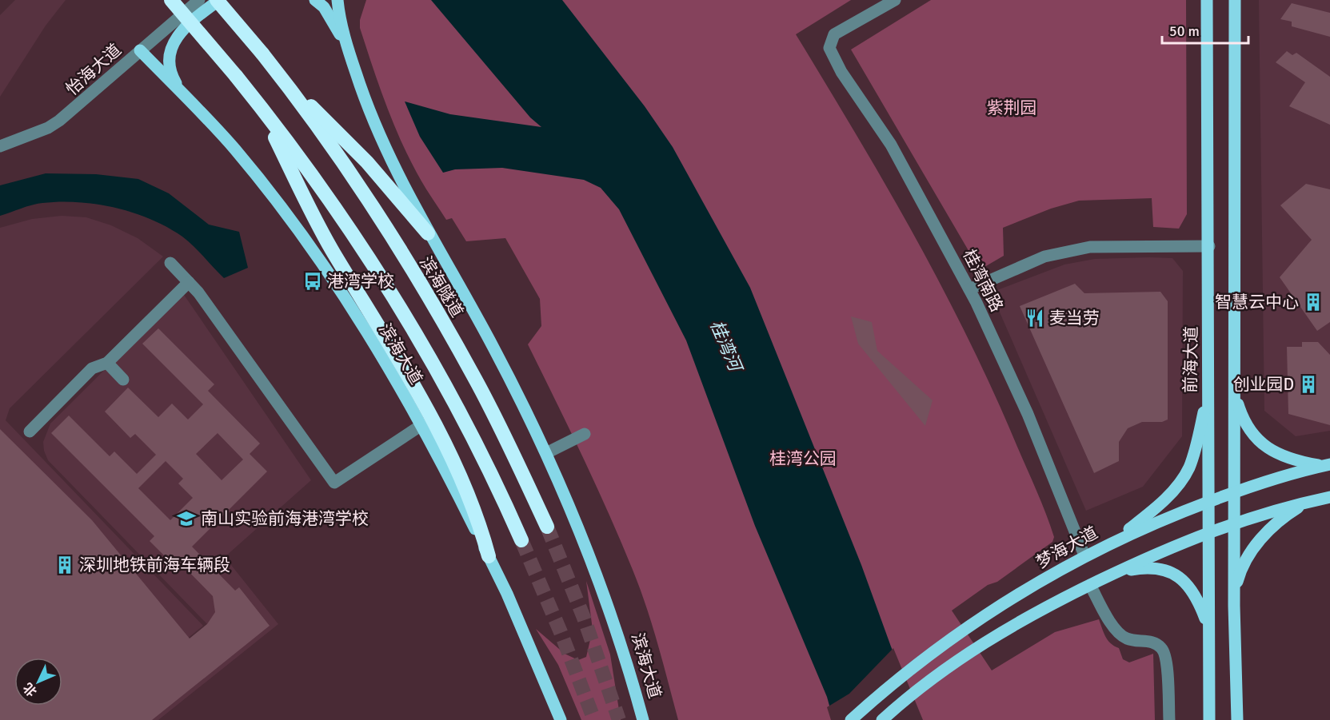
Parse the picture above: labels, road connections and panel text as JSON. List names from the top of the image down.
{
  "streets": {
    "highway": ["滨海隧道"],
    "main road": ["滨海大道", "前海大道", "梦海大道"],
    "street": ["怡海大道", "桂湾南路"]
  },
  "crossings": [
    ["怡海大道", "滨海大道"],
    ["桂湾南路", "梦海大道"],
    ["前海大道", "梦海大道"]
  ],
  "water": ["桂湾河"],
  "parks": ["紫荆园", "桂湾公园"],
  "places": {
    "bus stop": ["港湾学校"],
    "building": ["智慧云中心", "创业园D", "深圳地铁前海车辆段"],
    "restaurant": ["麦当劳"],
    "school or university": ["南山实验前海港湾学校"]
  },
  "scale_bar": "50 m",
  "north": "bottom left"
}
